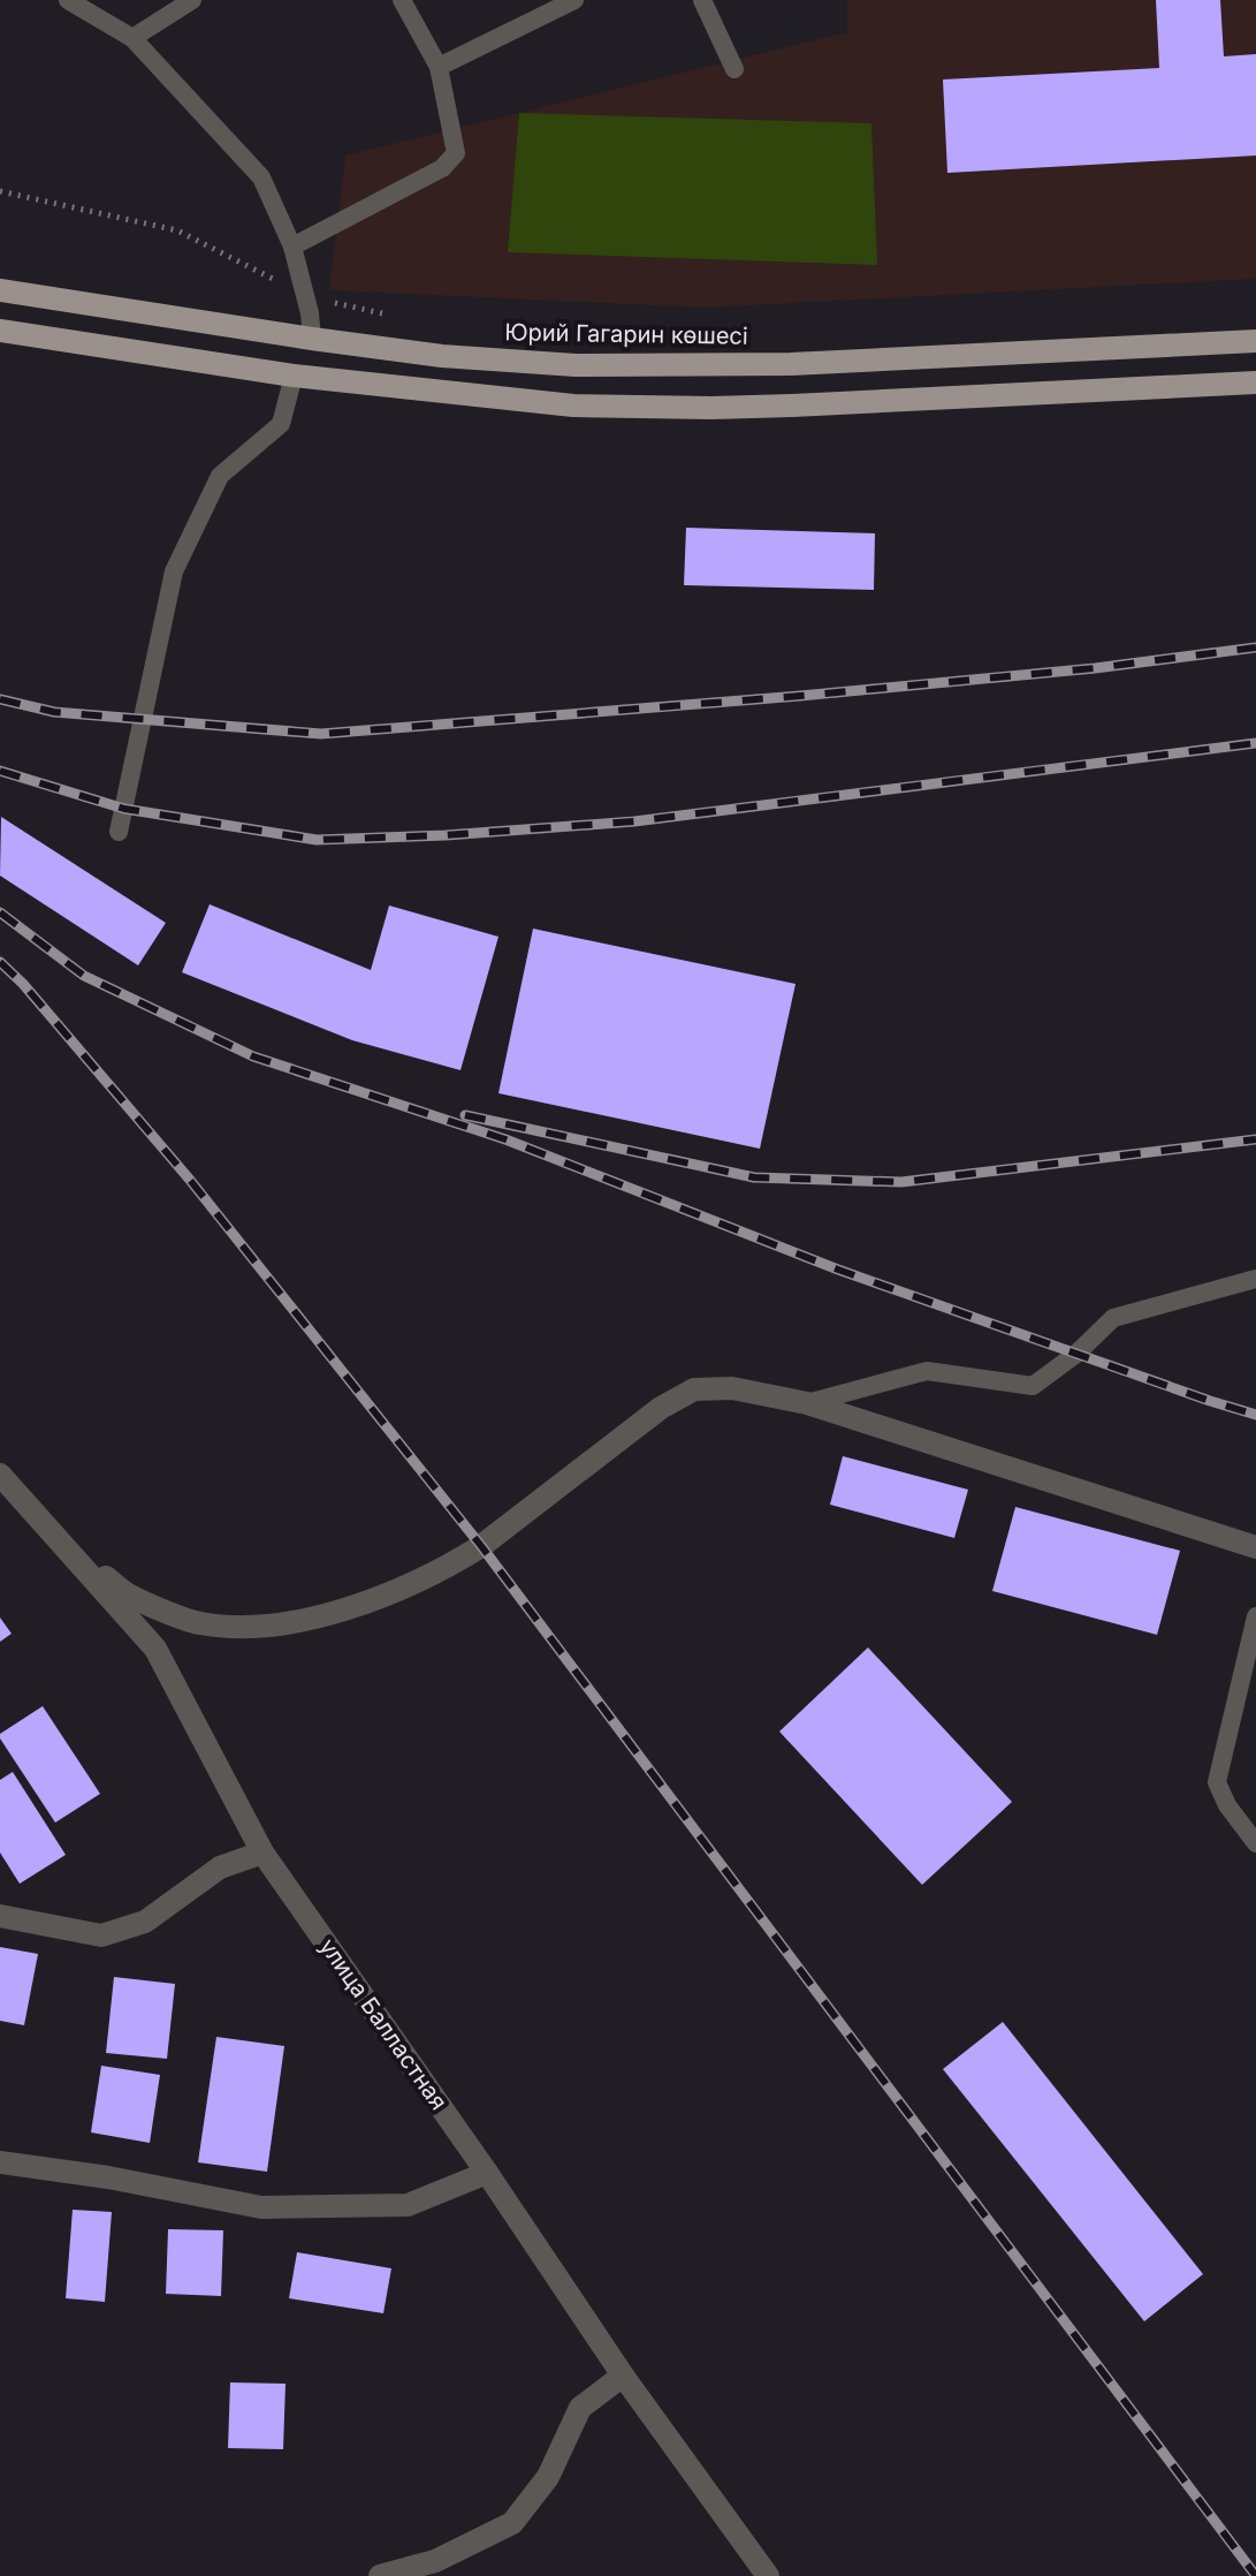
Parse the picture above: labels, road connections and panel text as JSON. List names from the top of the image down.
{
  "streets": {
    "main road": ["Юрий Гагарин көшесі"],
    "street": ["улица Балластная"]
  }
}
